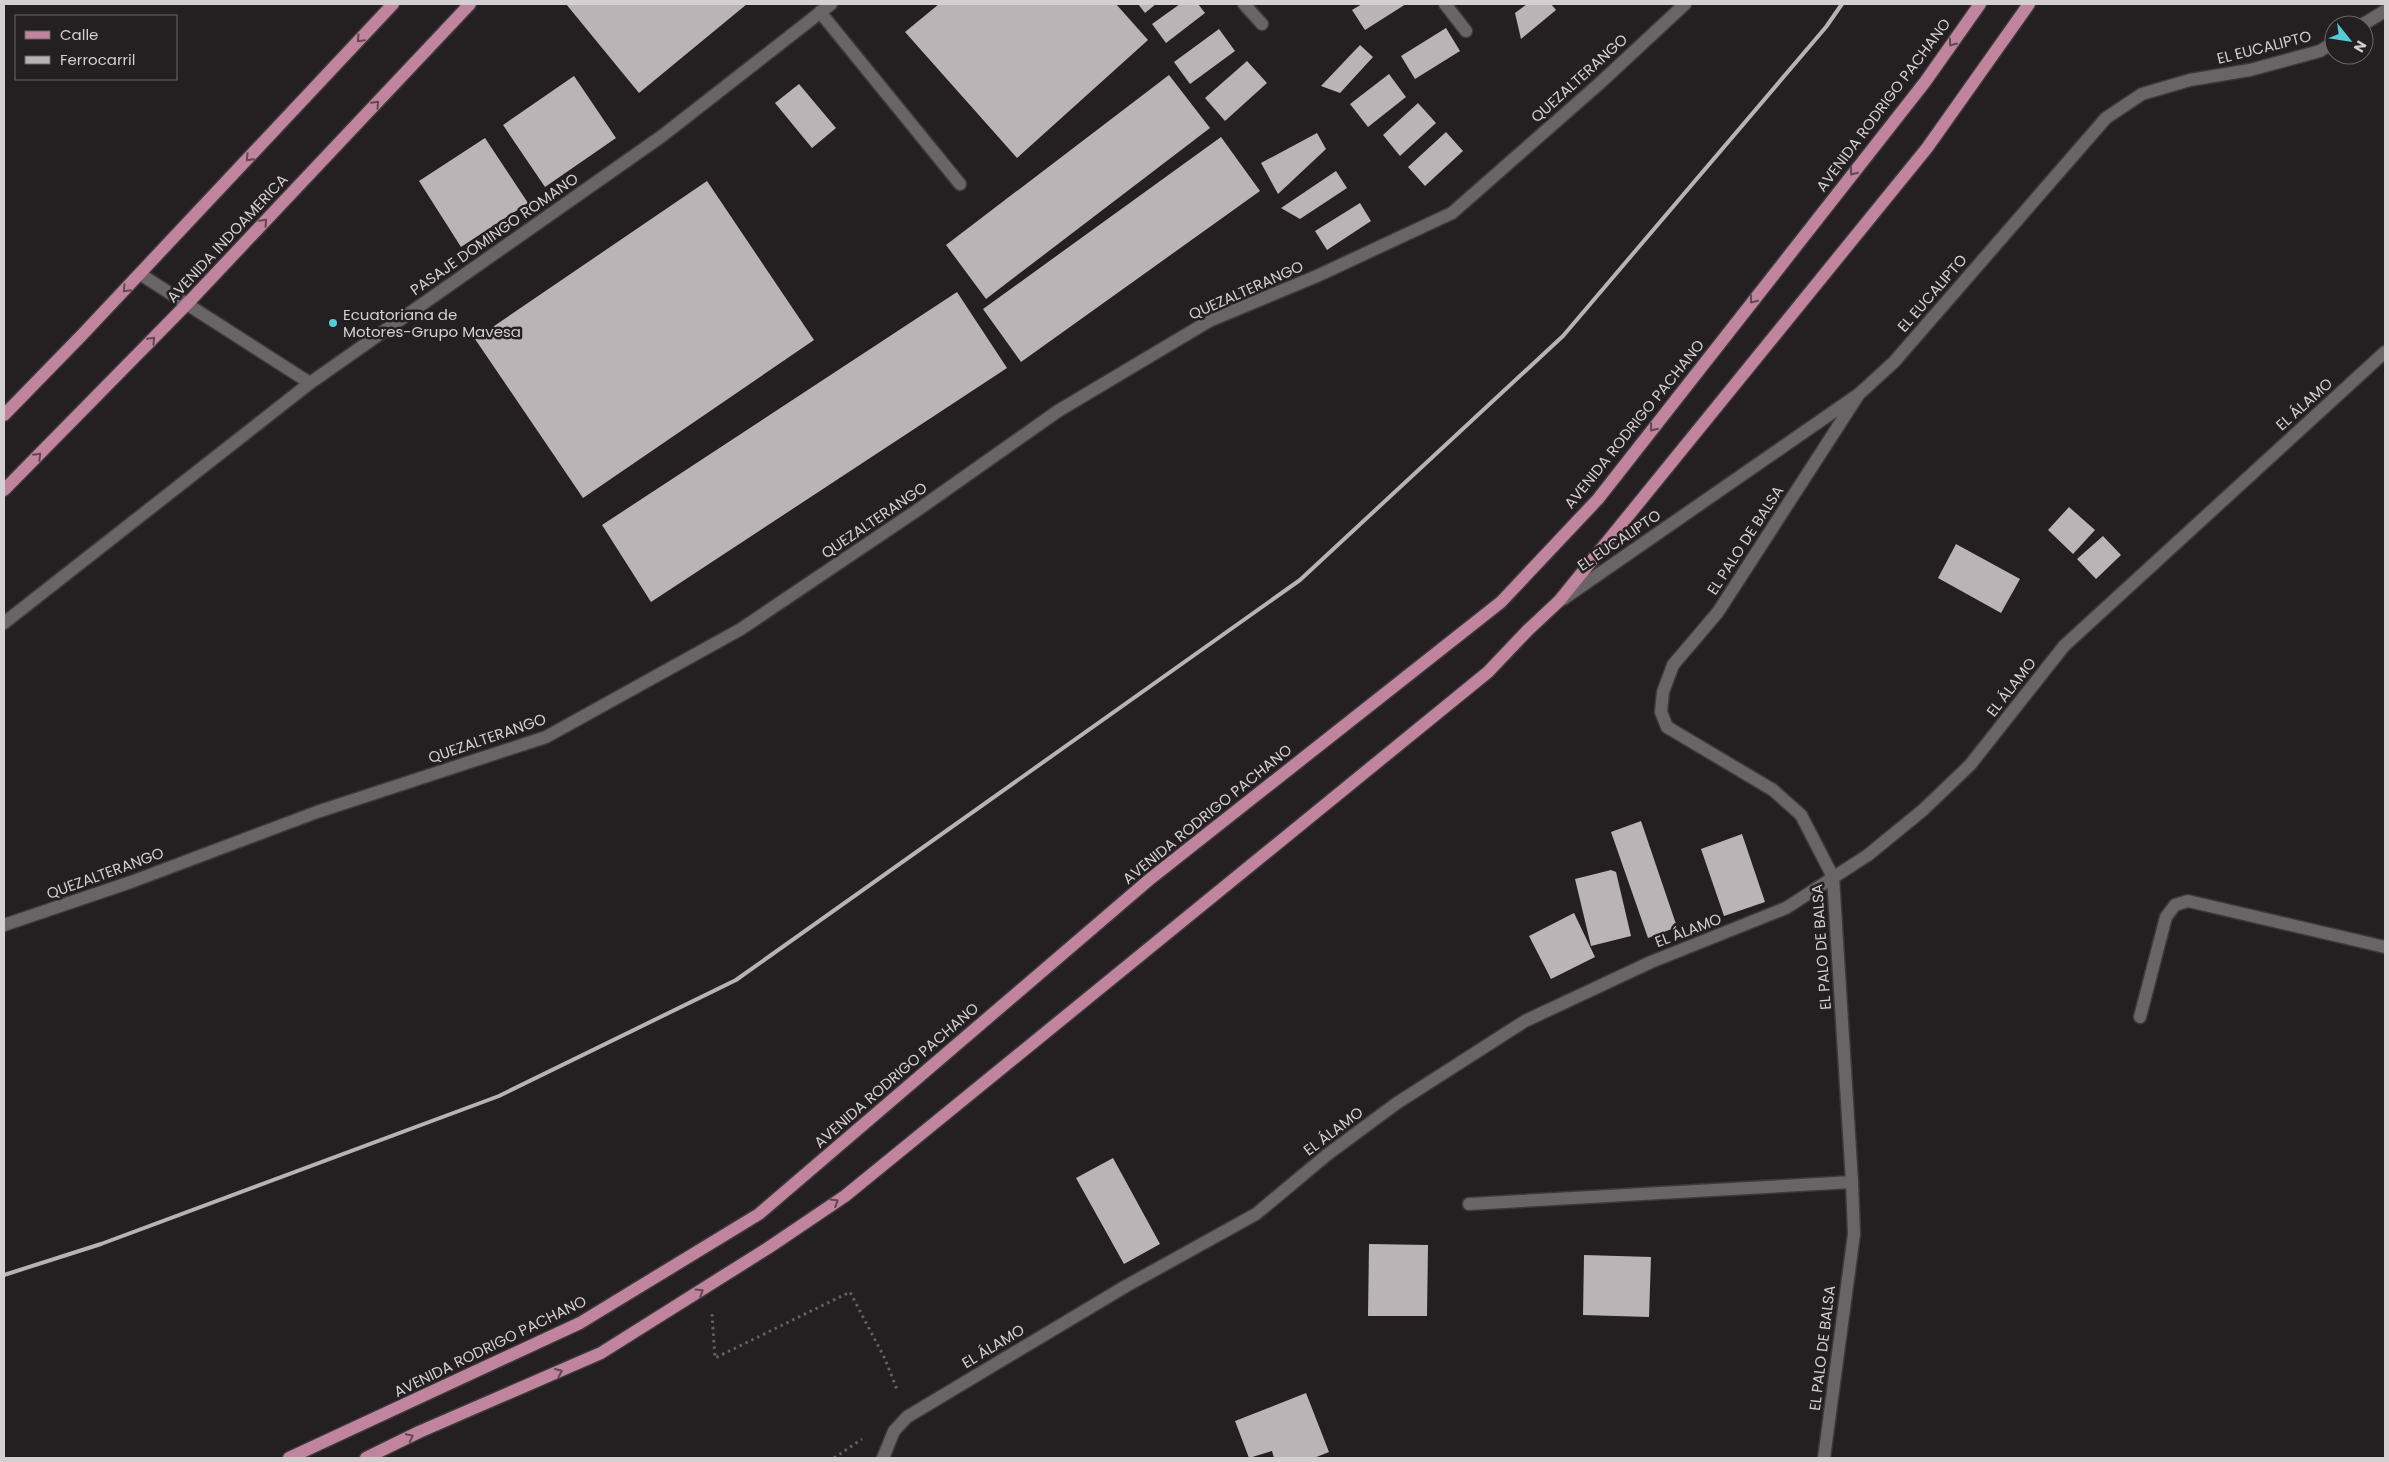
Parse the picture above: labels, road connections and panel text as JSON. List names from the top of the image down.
{
  "streets": {
    "main road": ["AVENIDA RODRIGO PACHANO", "AVENIDA INDOAMERICA"],
    "street": [
      "EL EUCALIPTO",
      "QUEZALTERANGO",
      "PASAJE DOMINGO ROMANO",
      "EL ÁLAMO",
      "EL PALO DE BALSA"
    ]
  },
  "crossings": [
    ["EL EUCALIPTO", "EL PALO DE BALSA"],
    ["EL ÁLAMO", "EL PALO DE BALSA"]
  ],
  "places": ["Ecuatoriana de Motores-Grupo Mavesa"],
  "legend": ["Calle", "Ferrocarril"],
  "north": "bottom right"
}
